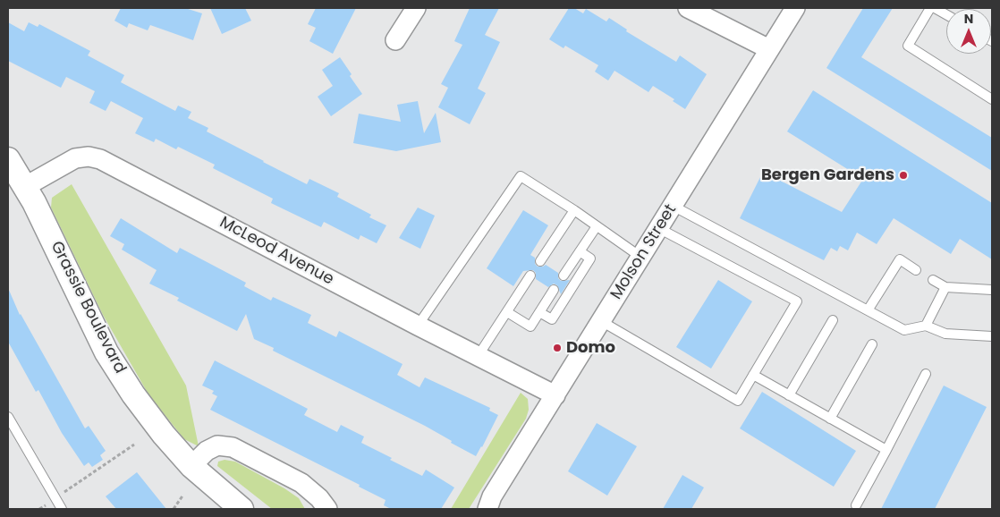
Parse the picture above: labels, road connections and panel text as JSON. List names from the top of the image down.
{
  "streets": {
    "street": ["McLeod Avenue", "Molson Street", "Grassie Boulevard"]
  },
  "crossings": [
    ["McLeod Avenue", "Molson Street"],
    ["McLeod Avenue", "Grassie Boulevard"]
  ],
  "places": ["Bergen Gardens", "Domo"],
  "north": "top"
}
